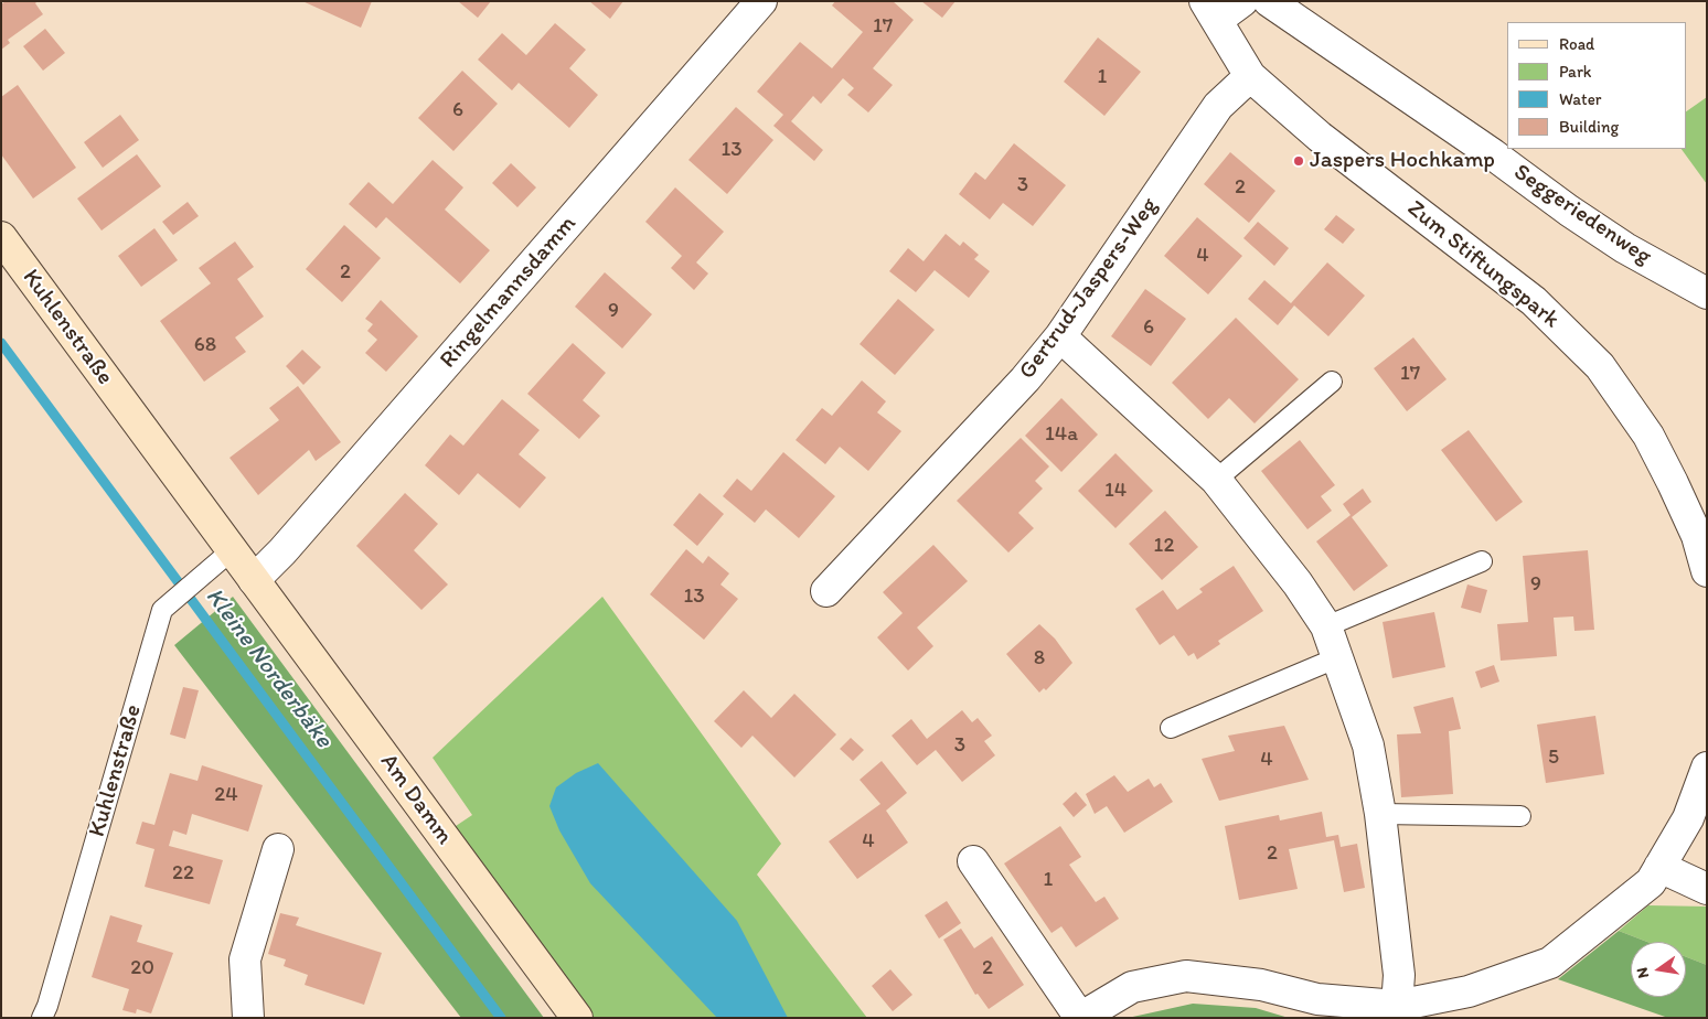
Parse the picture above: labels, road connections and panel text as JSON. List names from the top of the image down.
{
  "streets": {
    "main road": ["Kuhlenstraße", "Am Damm"],
    "street": [
      "Seggeriedenweg",
      "Zum Stiftungspark",
      "Gertrud-Jaspers-Weg",
      "Ringelmannsdamm"
    ]
  },
  "crossings": [
    ["Zum Stiftungspark", "Gertrud-Jaspers-Weg"],
    ["Ringelmannsdamm", "Kuhlenstraße"],
    ["Ringelmannsdamm", "Am Damm"],
    ["Kuhlenstraße", "Am Damm"]
  ],
  "water": ["Kleine Norderbäke"],
  "places": ["Jaspers Hochkamp"],
  "house_numbers": [
    "17",
    "1",
    "6",
    "13",
    "3",
    "2",
    "4",
    "2",
    "9",
    "6",
    "68",
    "17",
    "14a",
    "14",
    "12",
    "9",
    "13",
    "8",
    "3",
    "5",
    "4",
    "24",
    "4",
    "2",
    "22",
    "1",
    "20",
    "2"
  ],
  "legend": [
    "Road",
    "Park",
    "Water",
    "Building"
  ],
  "north": "left"
}
